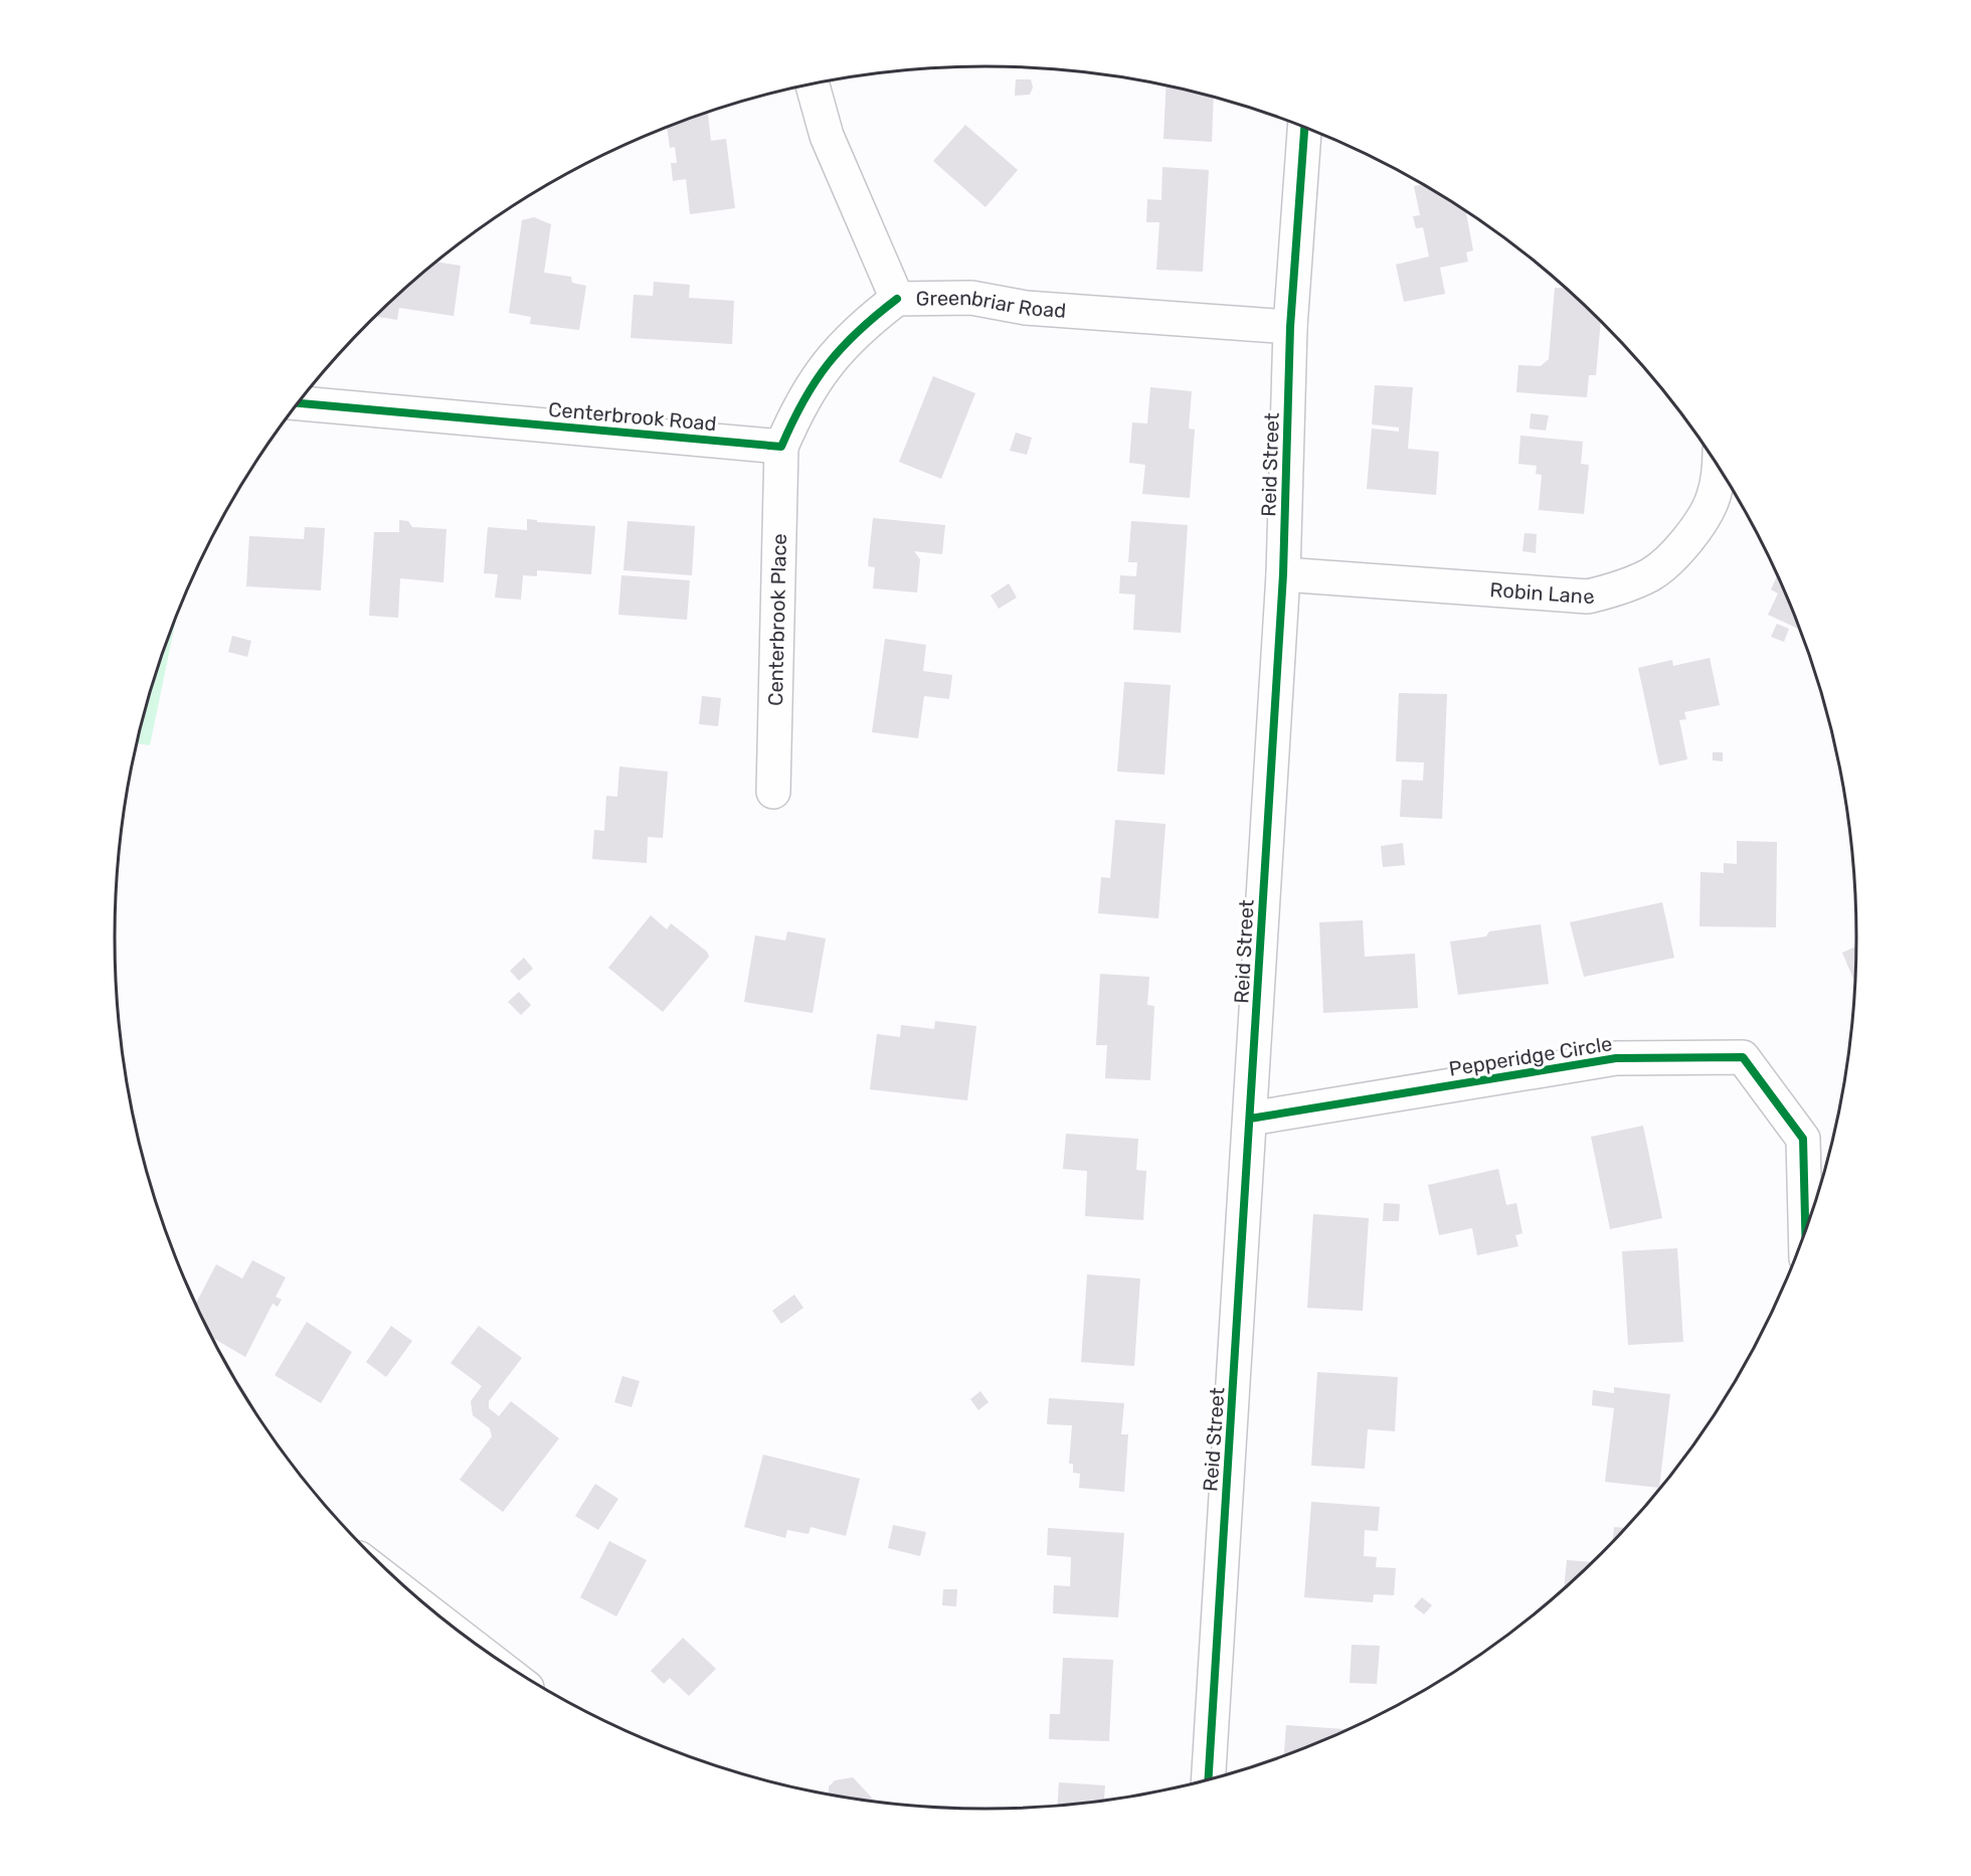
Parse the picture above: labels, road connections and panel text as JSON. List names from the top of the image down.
{
  "streets": {
    "street": [
      "Greenbriar Road",
      "Centerbrook Road",
      "Reid Street",
      "Robin Lane",
      "Centerbrook Place",
      "Pepperidge Circle"
    ]
  },
  "crossings": [
    ["Greenbriar Road", "Reid Street"],
    ["Centerbrook Road", "Centerbrook Place"],
    ["Reid Street", "Robin Lane"],
    ["Reid Street", "Pepperidge Circle"]
  ]
}
